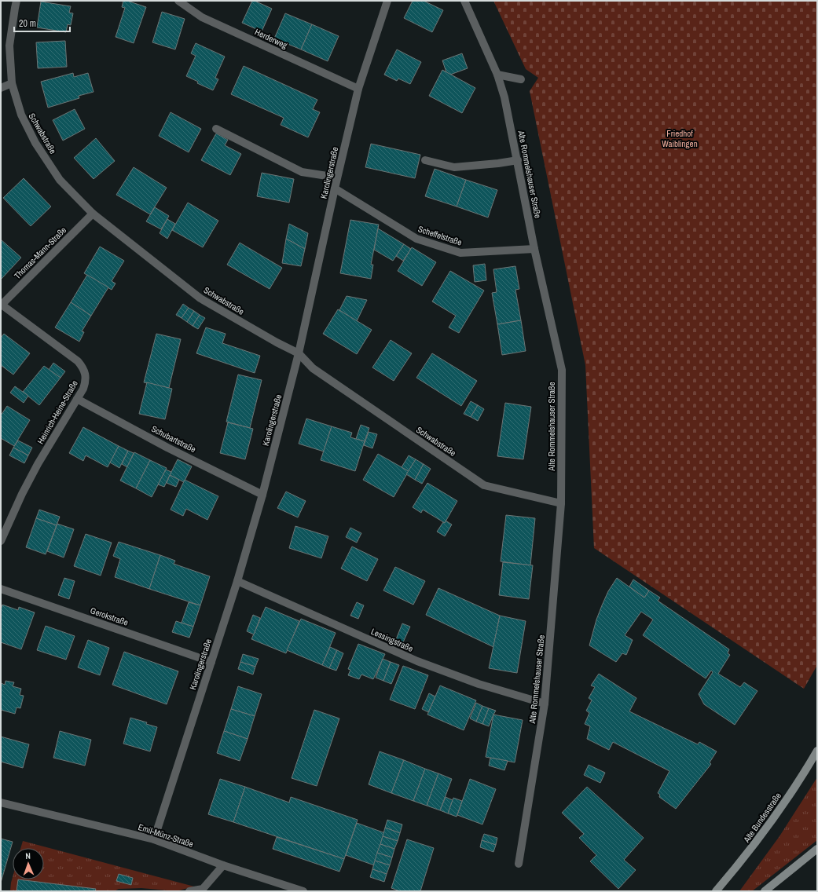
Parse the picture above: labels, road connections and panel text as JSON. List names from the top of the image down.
{
  "streets": {
    "main road": ["Alte Bundesstraße"],
    "street": [
      "Herderweg",
      "Schwabstraße",
      "Karolingerstraße",
      "Alte Rommelshauser Straße",
      "Scheffelstraße",
      "Thomas-Mann-Straße",
      "Heinrich-Heine-Straße",
      "Schubartstraße",
      "Gerokstraße",
      "Lessingstraße",
      "Emil-Münz-Straße"
    ]
  },
  "crossings": [
    ["Herderweg", "Karolingerstraße"],
    ["Schwabstraße", "Karolingerstraße"],
    ["Schwabstraße", "Alte Rommelshauser Straße"],
    ["Schwabstraße", "Thomas-Mann-Straße"],
    ["Karolingerstraße", "Scheffelstraße"],
    ["Karolingerstraße", "Schubartstraße"],
    ["Karolingerstraße", "Gerokstraße"],
    ["Karolingerstraße", "Lessingstraße"],
    ["Karolingerstraße", "Emil-Münz-Straße"],
    ["Alte Rommelshauser Straße", "Scheffelstraße"],
    ["Alte Rommelshauser Straße", "Lessingstraße"],
    ["Thomas-Mann-Straße", "Heinrich-Heine-Straße"],
    ["Heinrich-Heine-Straße", "Schubartstraße"]
  ],
  "parks": ["Friedhof Waiblingen"],
  "scale_bar": "20 m",
  "north": "top"
}
